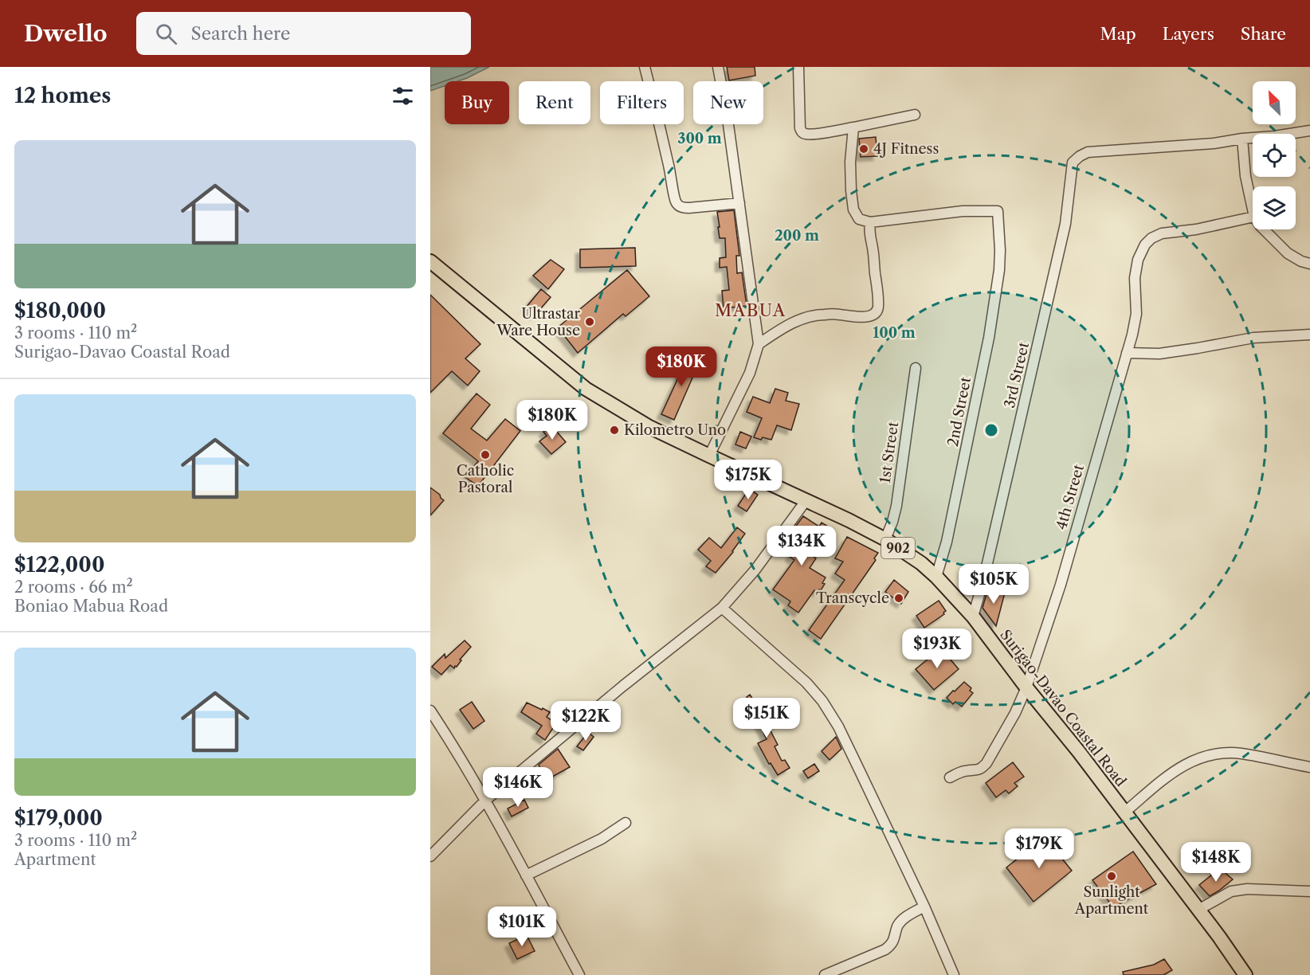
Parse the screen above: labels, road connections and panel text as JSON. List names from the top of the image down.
{
  "streets": {
    "highway": ["902", "Surigao-Davao Coastal Road"],
    "street": [
      "3rd Street",
      "2nd Street",
      "1st Street",
      "4th Street"
    ]
  },
  "crossings": [
    ["3rd Street", "Surigao-Davao Coastal Road"],
    ["2nd Street", "Surigao-Davao Coastal Road"],
    ["1st Street", "Surigao-Davao Coastal Road"],
    ["4th Street", "Surigao-Davao Coastal Road"]
  ],
  "districts": ["MABUA"],
  "places": [
    "4J Fitness",
    "Ultrastar Ware House",
    "Kilometro Uno",
    "Catholic Pastoral",
    "Transcycle",
    "Sunlight Apartment"
  ],
  "north": "top left",
  "page": {
    "header": "Dwello",
    "search": "Search here",
    "nav": ["Map", "Layers", "Share"],
    "heading": "12 homes",
    "chip": [
      "Buy",
      "Rent",
      "Filters",
      "New"
    ],
    "list": [
      {
        "name": "$180,000",
        "note": "3 rooms · 110 m² · Surigao-Davao Coastal Road"
      },
      {
        "name": "$122,000",
        "note": "2 rooms · 66 m² · Boniao Mabua Road"
      },
      {
        "name": "$179,000",
        "note": "3 rooms · 110 m² · Apartment"
      }
    ],
    "price": [
      "$180K",
      "$180K",
      "$175K",
      "$134K",
      "$105K",
      "$193K",
      "$151K",
      "$122K",
      "$146K",
      "$179K",
      "$148K",
      "$101K"
    ]
  },
  "rings": ["300 m", "200 m", "100 m"]
}
